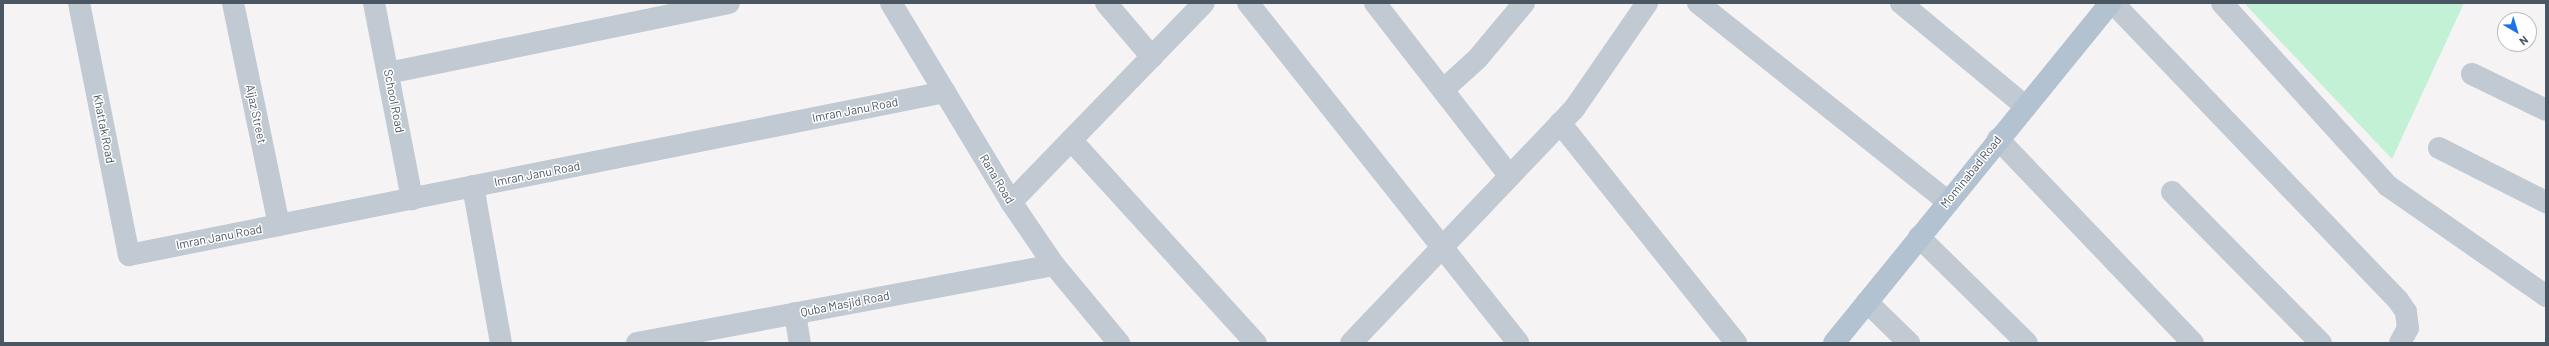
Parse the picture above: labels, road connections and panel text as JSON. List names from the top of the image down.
{
  "streets": {
    "main road": ["Mominabad Road"],
    "street": [
      "School Road",
      "Imran Janu Road",
      "Aijaz Street",
      "Khattak Road",
      "Rana Road",
      "Quba Masjid Road"
    ]
  },
  "crossings": [
    ["School Road", "Imran Janu Road"],
    ["Imran Janu Road", "Aijaz Street"],
    ["Imran Janu Road", "Khattak Road"],
    ["Imran Janu Road", "Rana Road"],
    ["Rana Road", "Quba Masjid Road"]
  ],
  "north": "bottom right"
}
